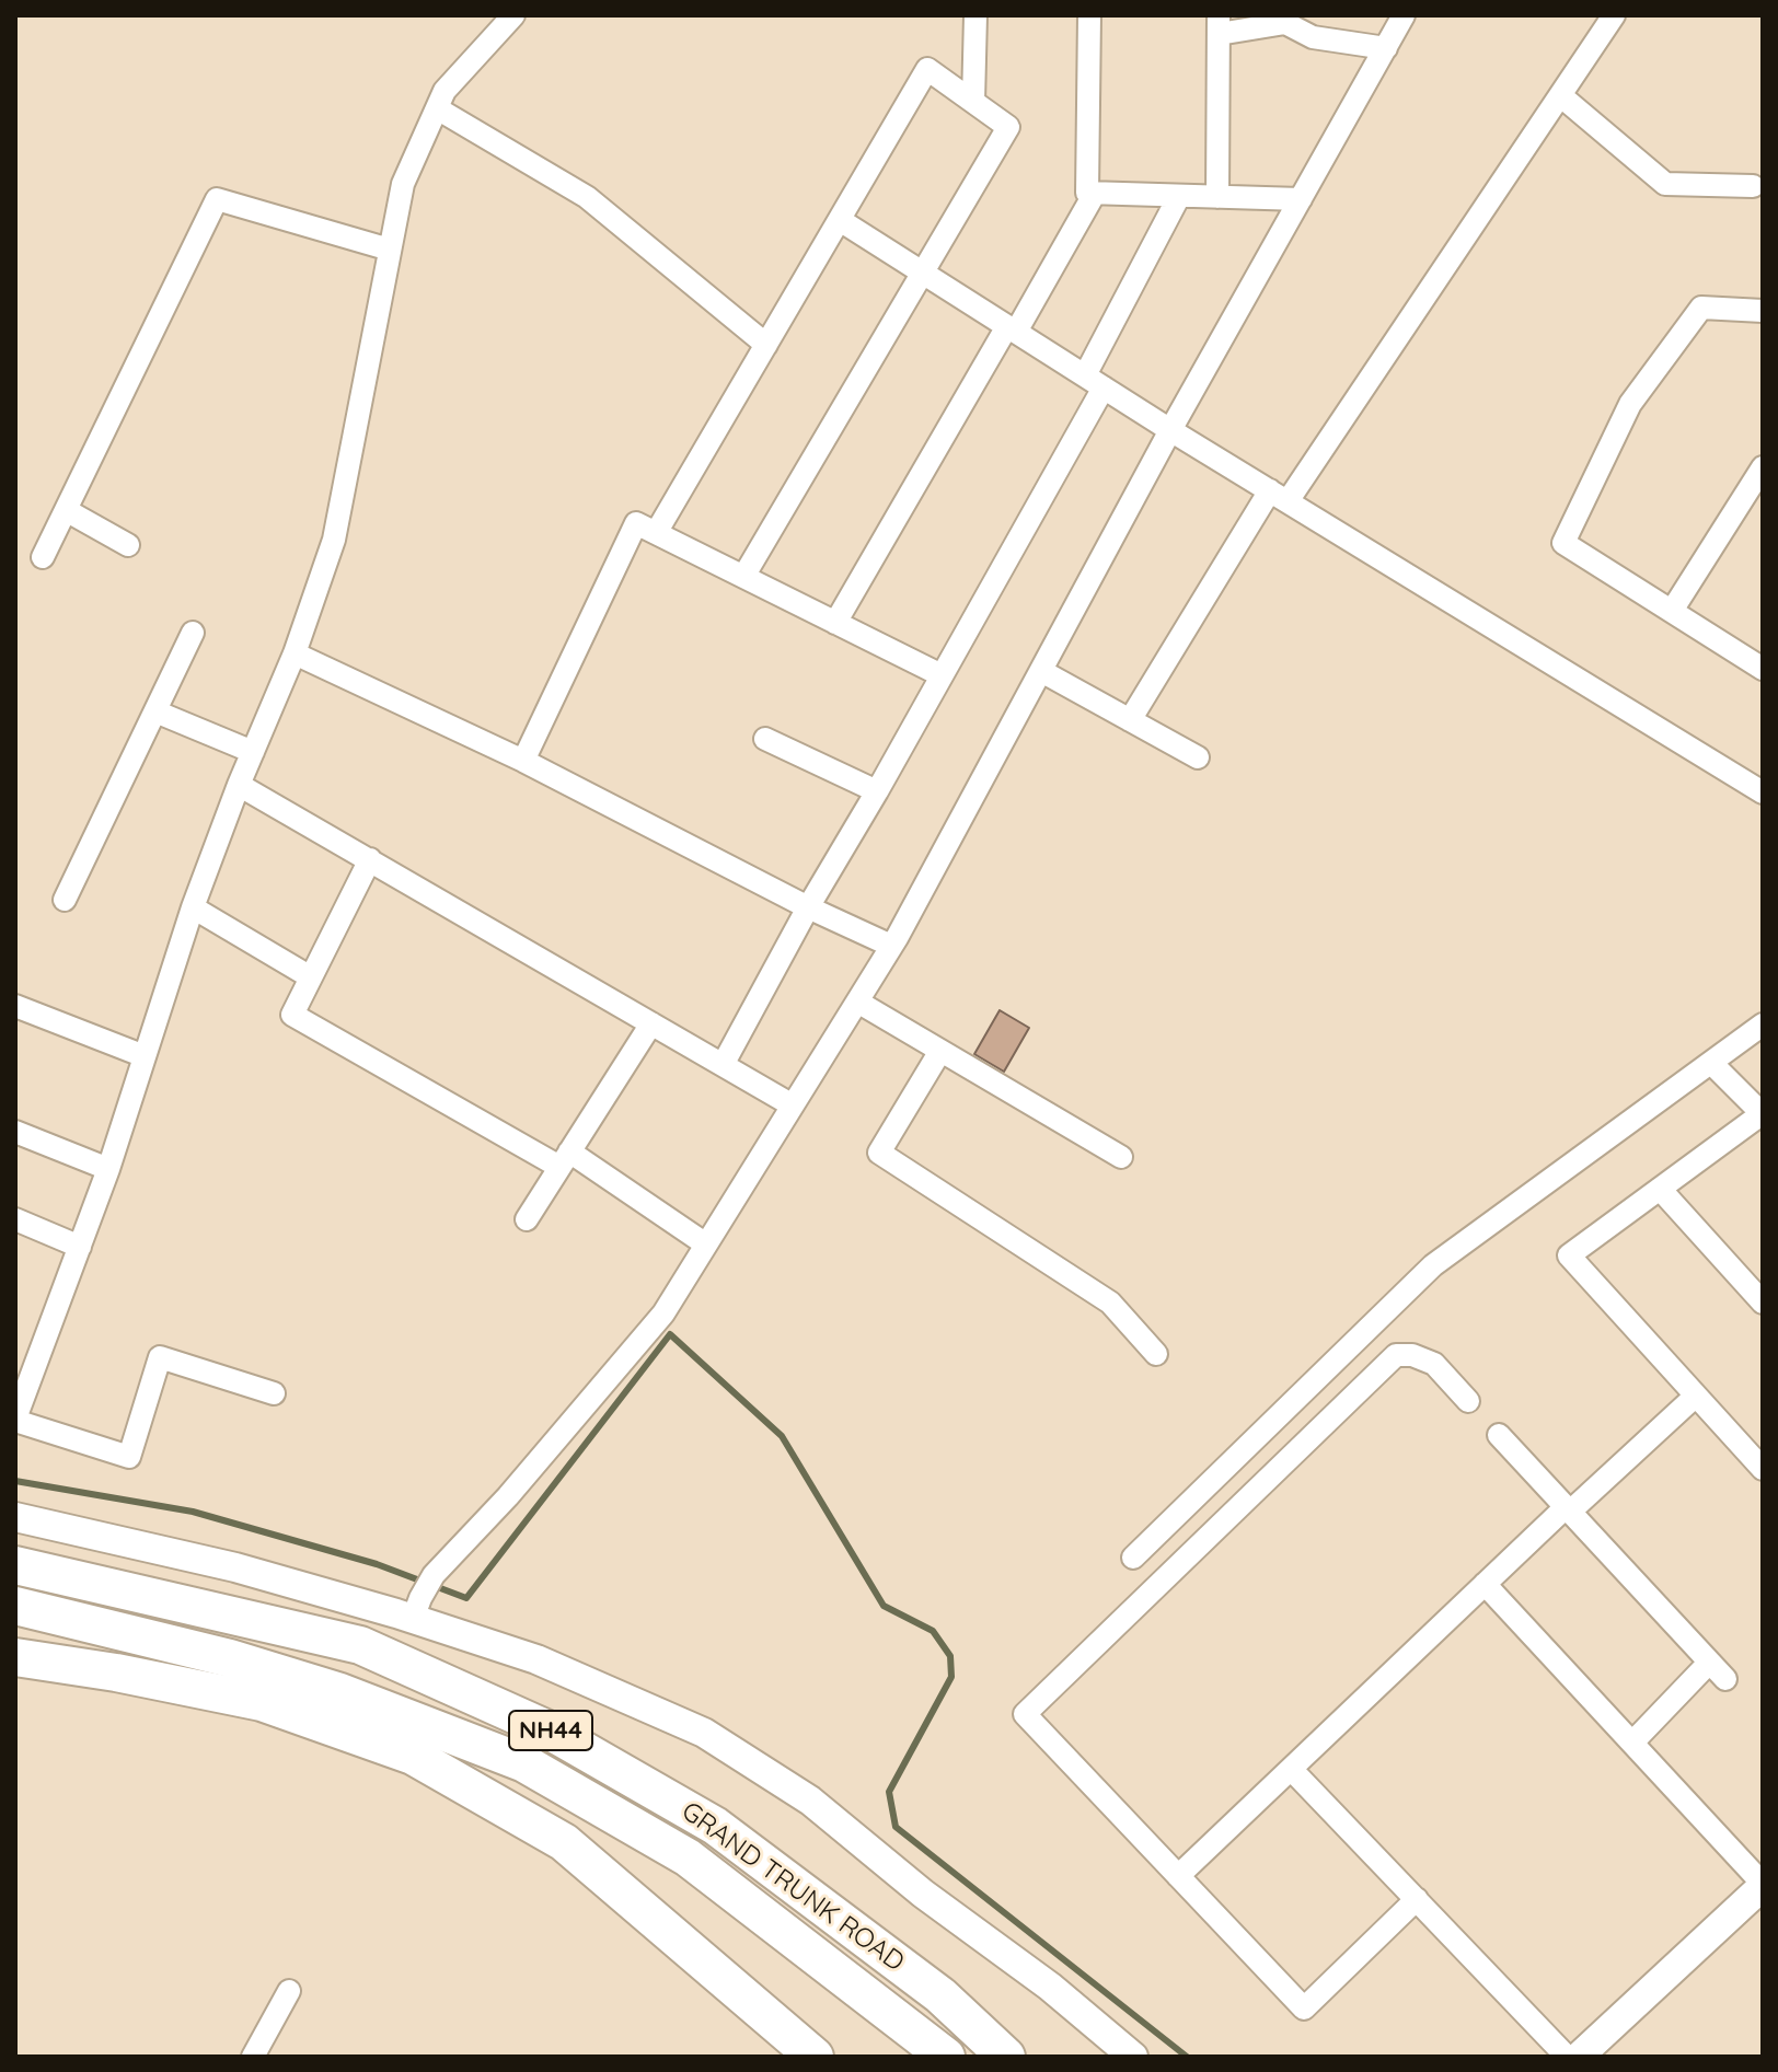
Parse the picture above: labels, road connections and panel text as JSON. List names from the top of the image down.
{
  "streets": {
    "main road": ["NH44", "GRAND TRUNK ROAD"]
  }
}
